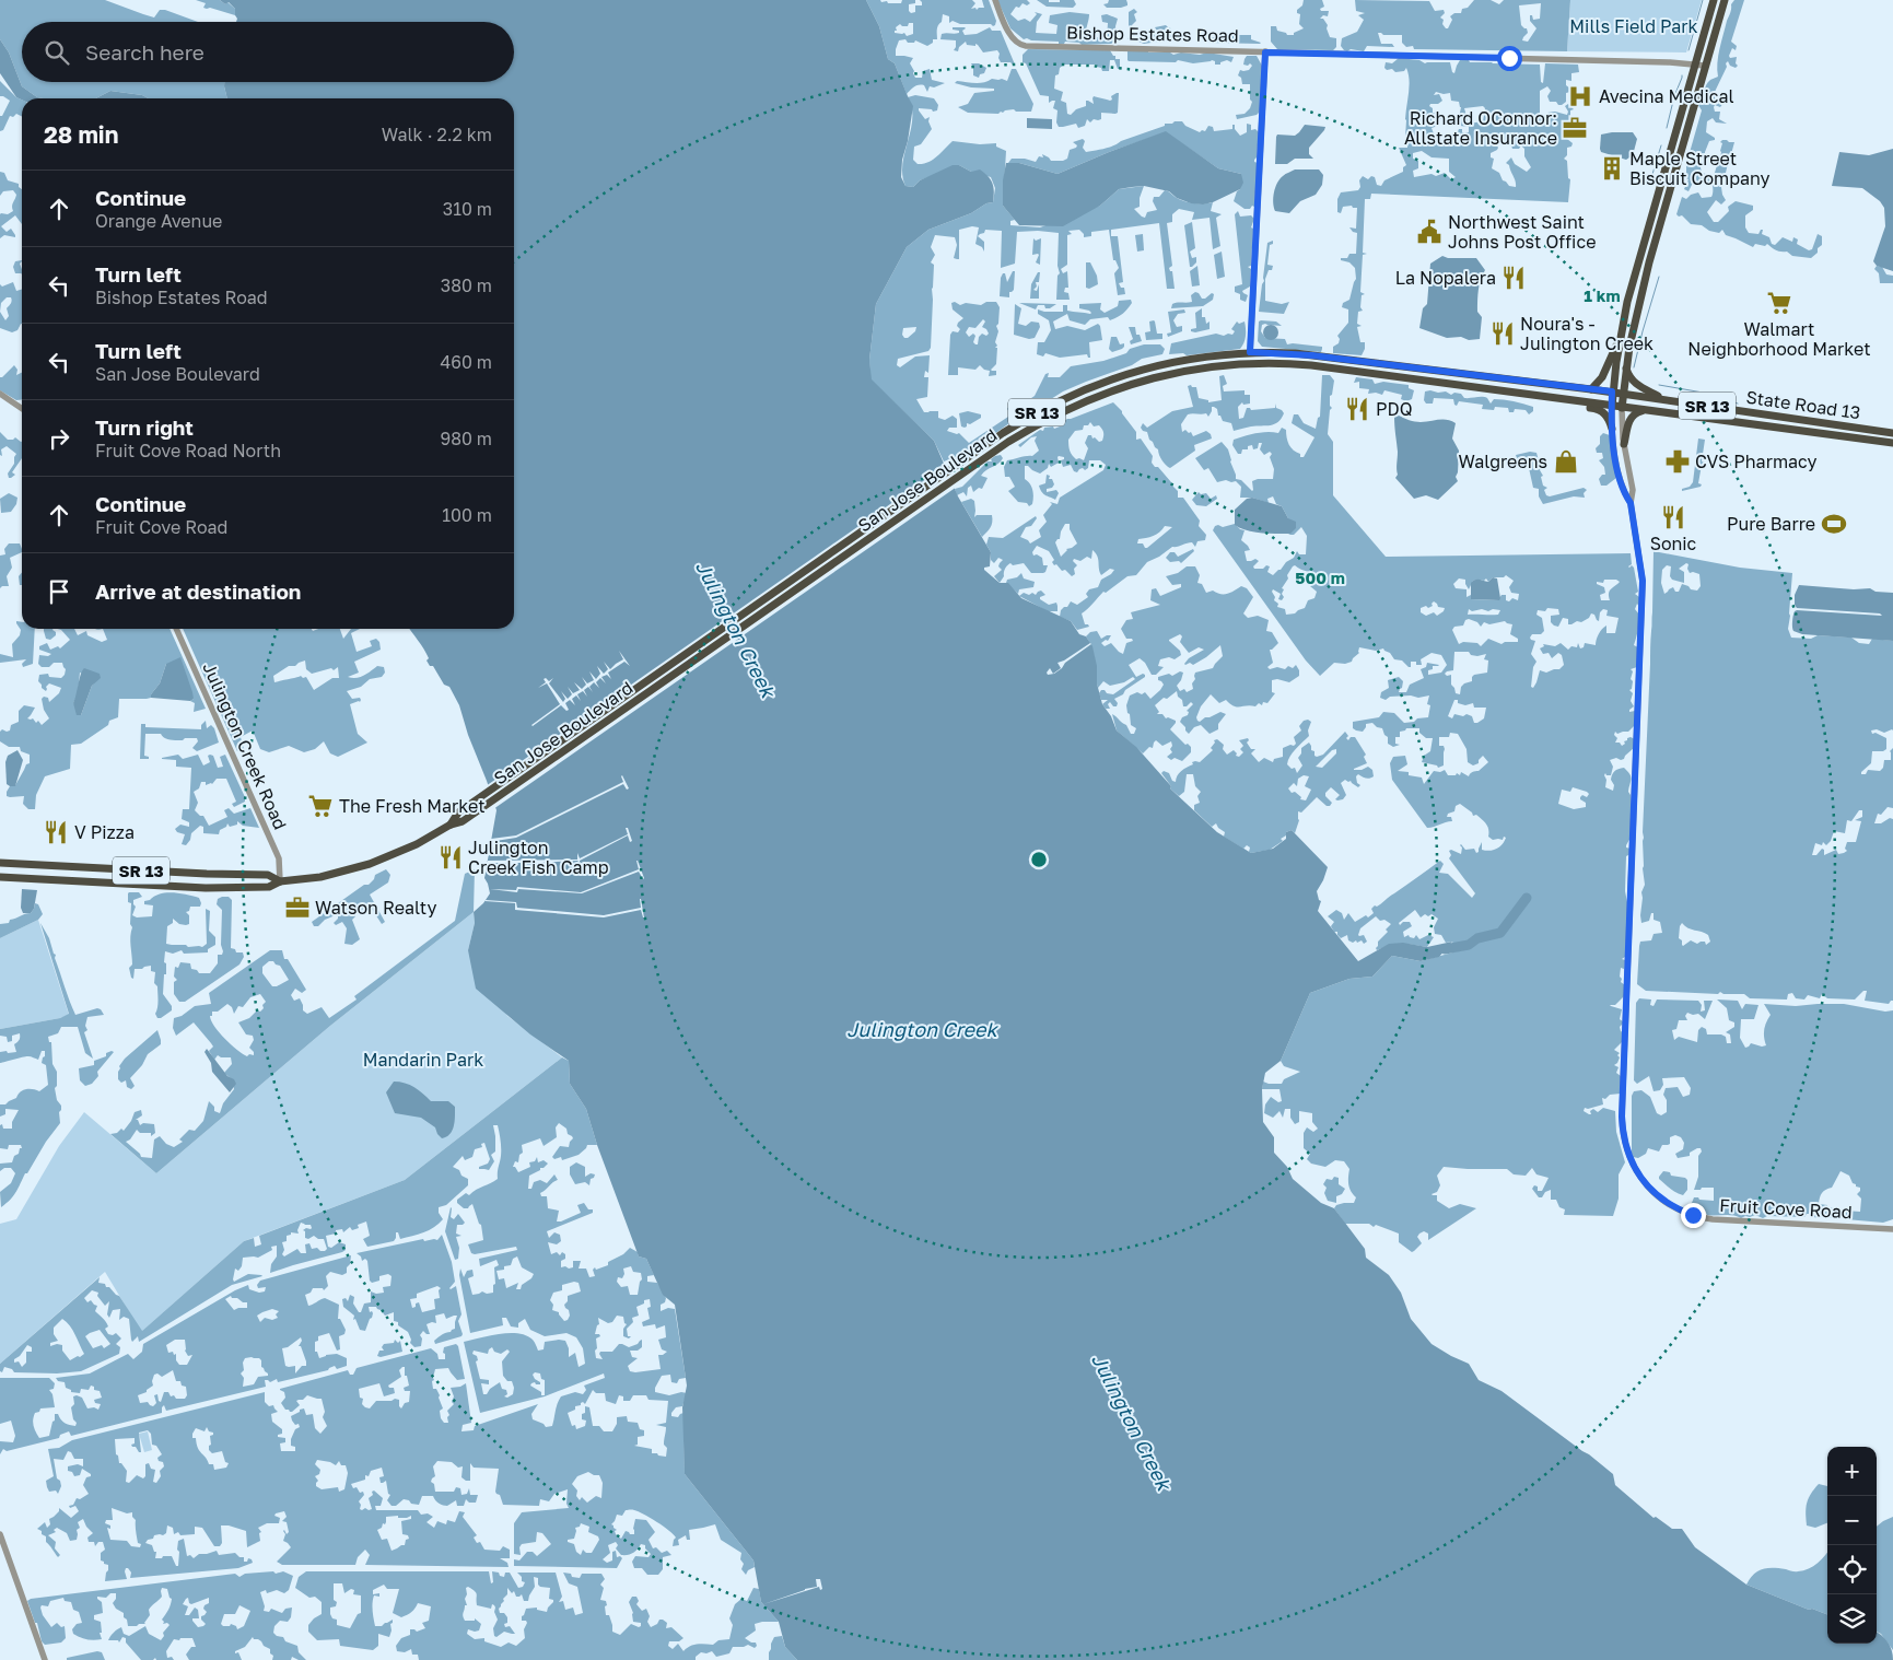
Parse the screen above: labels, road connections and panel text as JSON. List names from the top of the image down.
{
  "streets": {
    "main road": ["State Road 13", "SR 13", "San Jose Boulevard"],
    "street": ["Bishop Estates Road", "Julington Creek Road", "Fruit Cove Road"]
  },
  "crossings": [
    ["State Road 13", "San Jose Boulevard"],
    ["San Jose Boulevard", "Julington Creek Road"]
  ],
  "water": ["Julington Creek"],
  "parks": ["Mills Field Park", "Mandarin Park"],
  "places": {
    "hospital": ["Avecina Medical"],
    "office": ["Richard OConnor: Allstate Insurance", "Watson Realty"],
    "building": ["Maple Street Biscuit Company"],
    "public building": ["Northwest Saint Johns Post Office"],
    "restaurant": [
      "La Nopalera",
      "Noura's - Julington Creek",
      "PDQ",
      "Sonic",
      "V Pizza",
      "Julington Creek Fish Camp"
    ],
    "supermarket": ["Walmart Neighborhood Market", "The Fresh Market"],
    "shop": ["Walgreens"],
    "pharmacy": ["CVS Pharmacy"],
    "sports": ["Pure Barre"]
  },
  "page": {
    "search": "Search here",
    "heading": ["28 min", "Walk · 2.2 km"],
    "list": [
      ["Continue", "Orange Avenue", "310 m"],
      ["Turn left", "Bishop Estates Road", "380 m"],
      ["Turn left", "San Jose Boulevard", "460 m"],
      ["Turn right", "Fruit Cove Road North", "980 m"],
      ["Continue", "Fruit Cove Road", "100 m"],
      "Arrive at destination"
    ],
    "map_buttons": ["+", "−"]
  },
  "rings": ["1 km", "500 m"]
}
